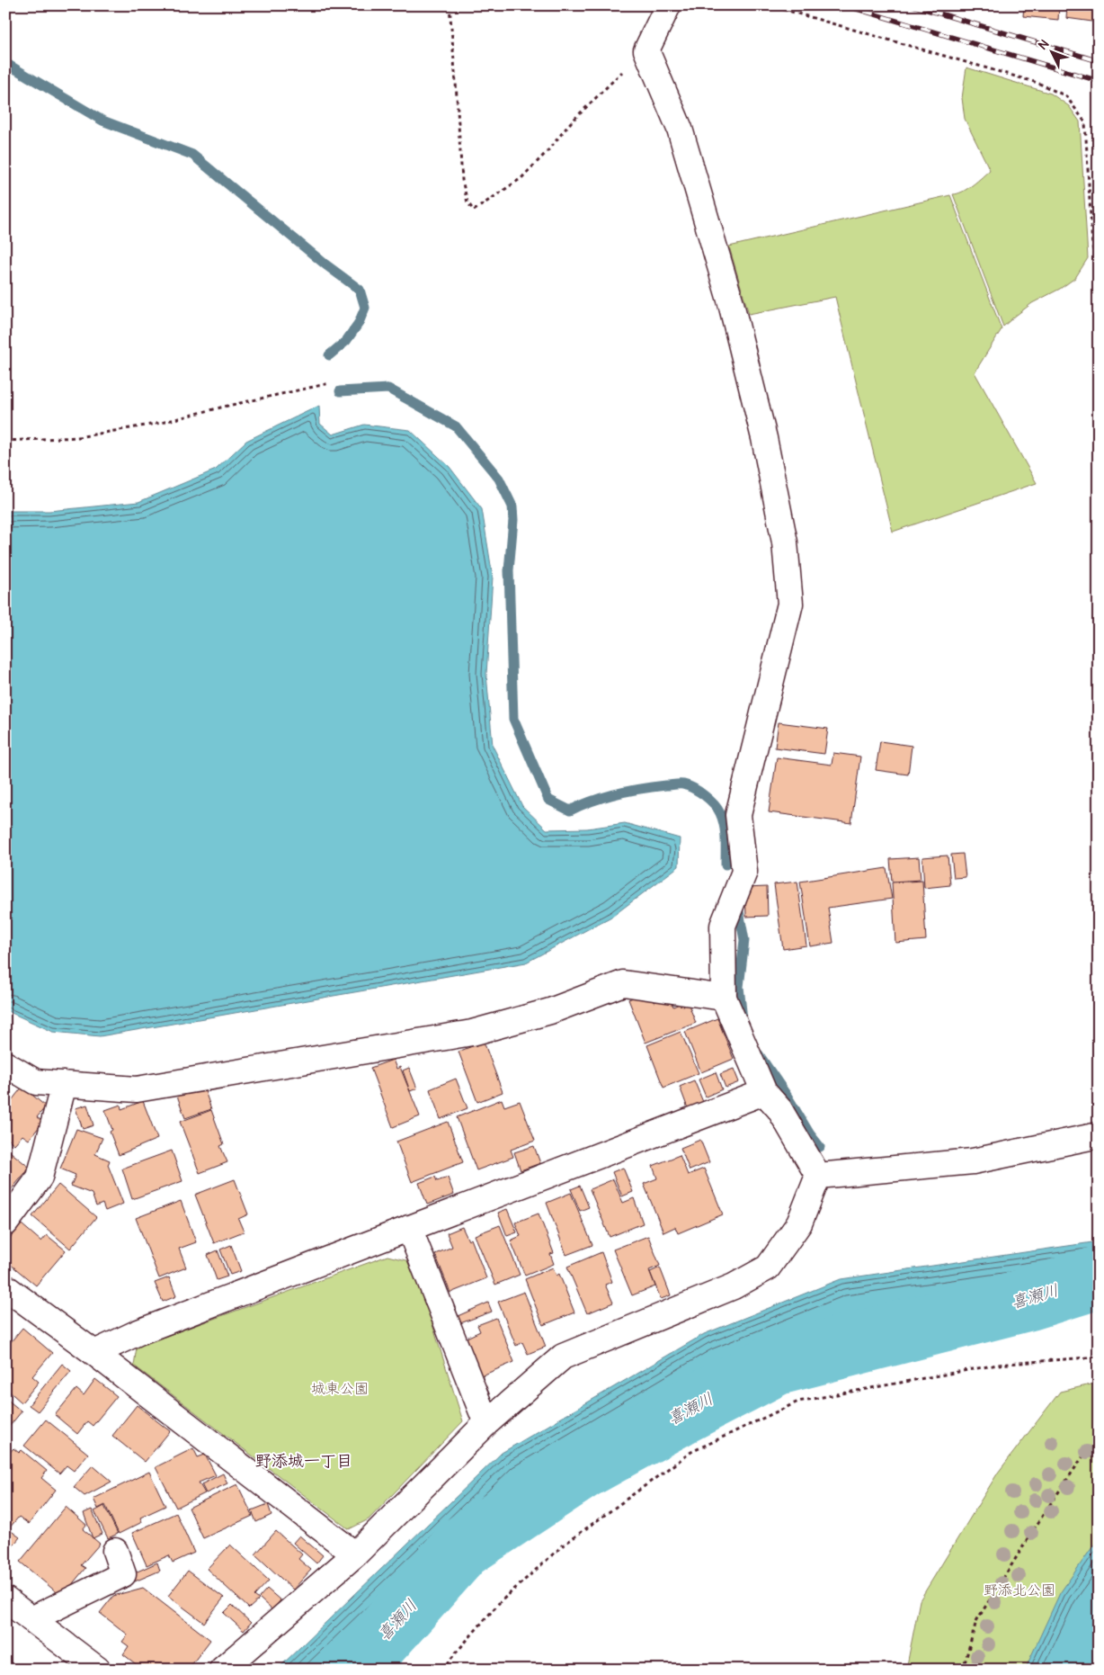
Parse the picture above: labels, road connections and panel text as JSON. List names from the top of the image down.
{
  "districts": ["野添城一丁目"],
  "water": ["喜瀬川"],
  "parks": ["城東公園", "野添北公園"],
  "north": "top left"
}
